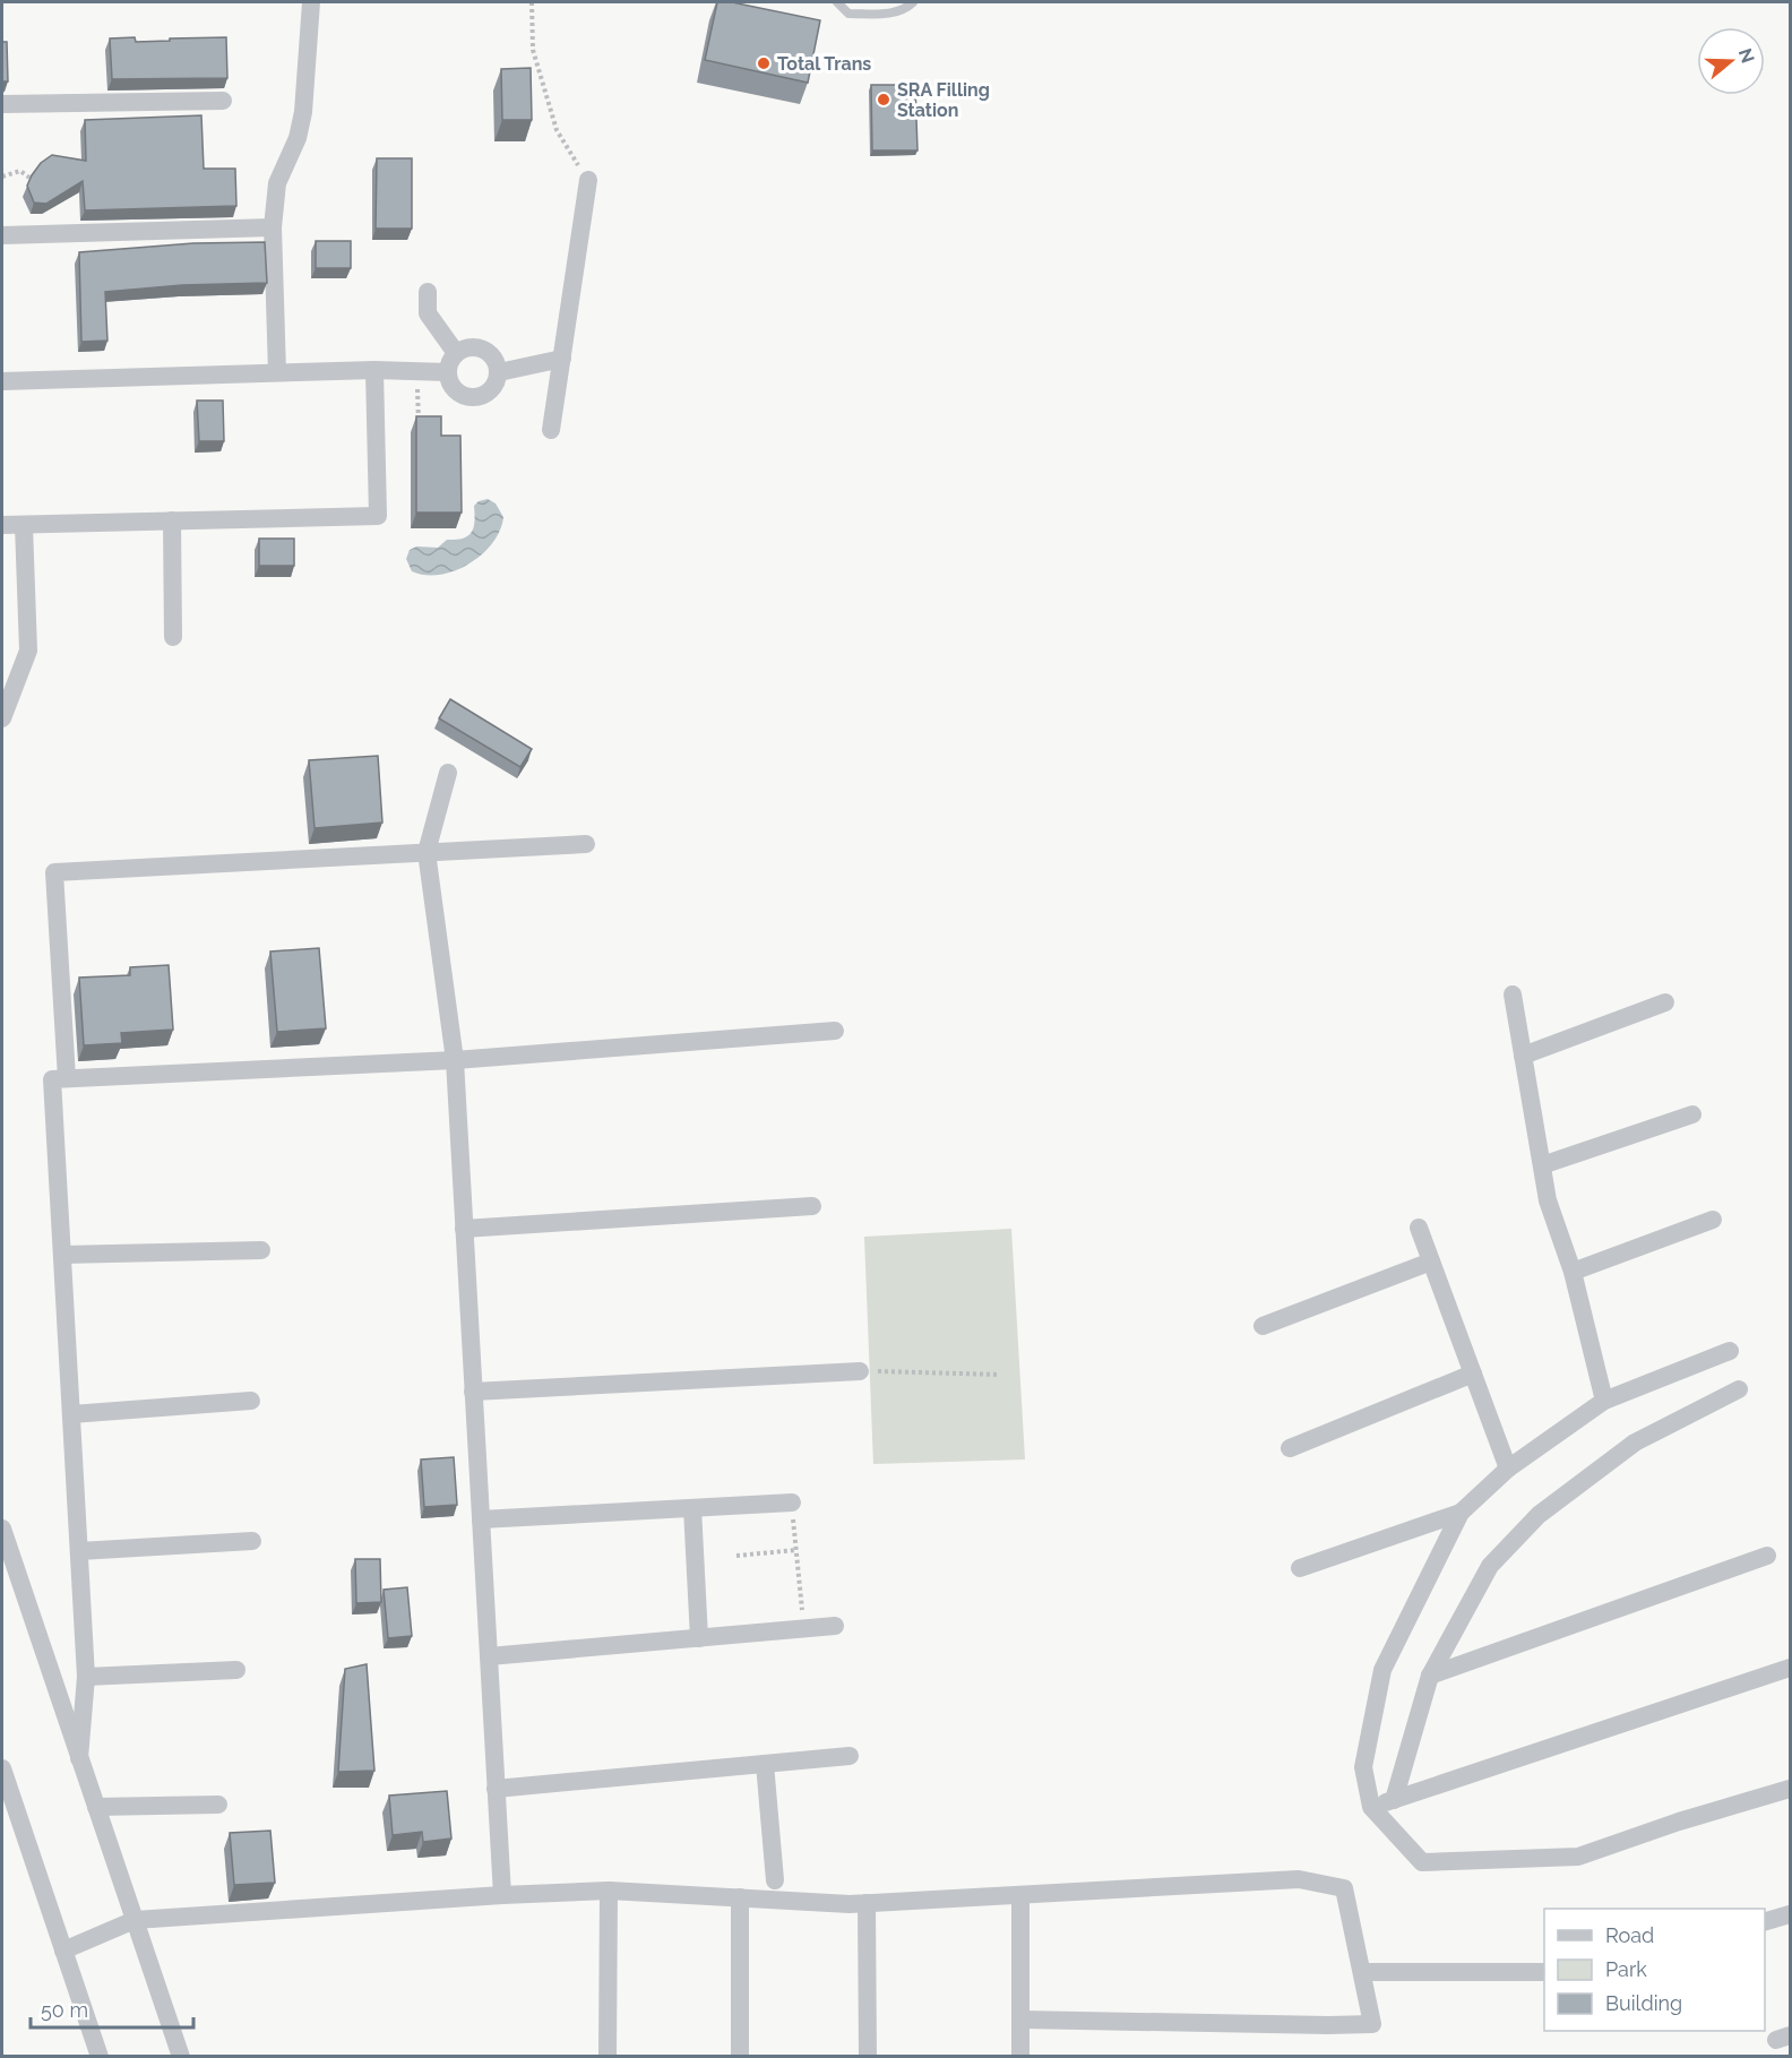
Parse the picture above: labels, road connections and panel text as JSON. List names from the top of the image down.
{
  "places": ["Total Trans", "SRA Filling Station"],
  "legend": ["Road", "Park", "Building"],
  "scale_bar": "50 m",
  "north": "right"
}
